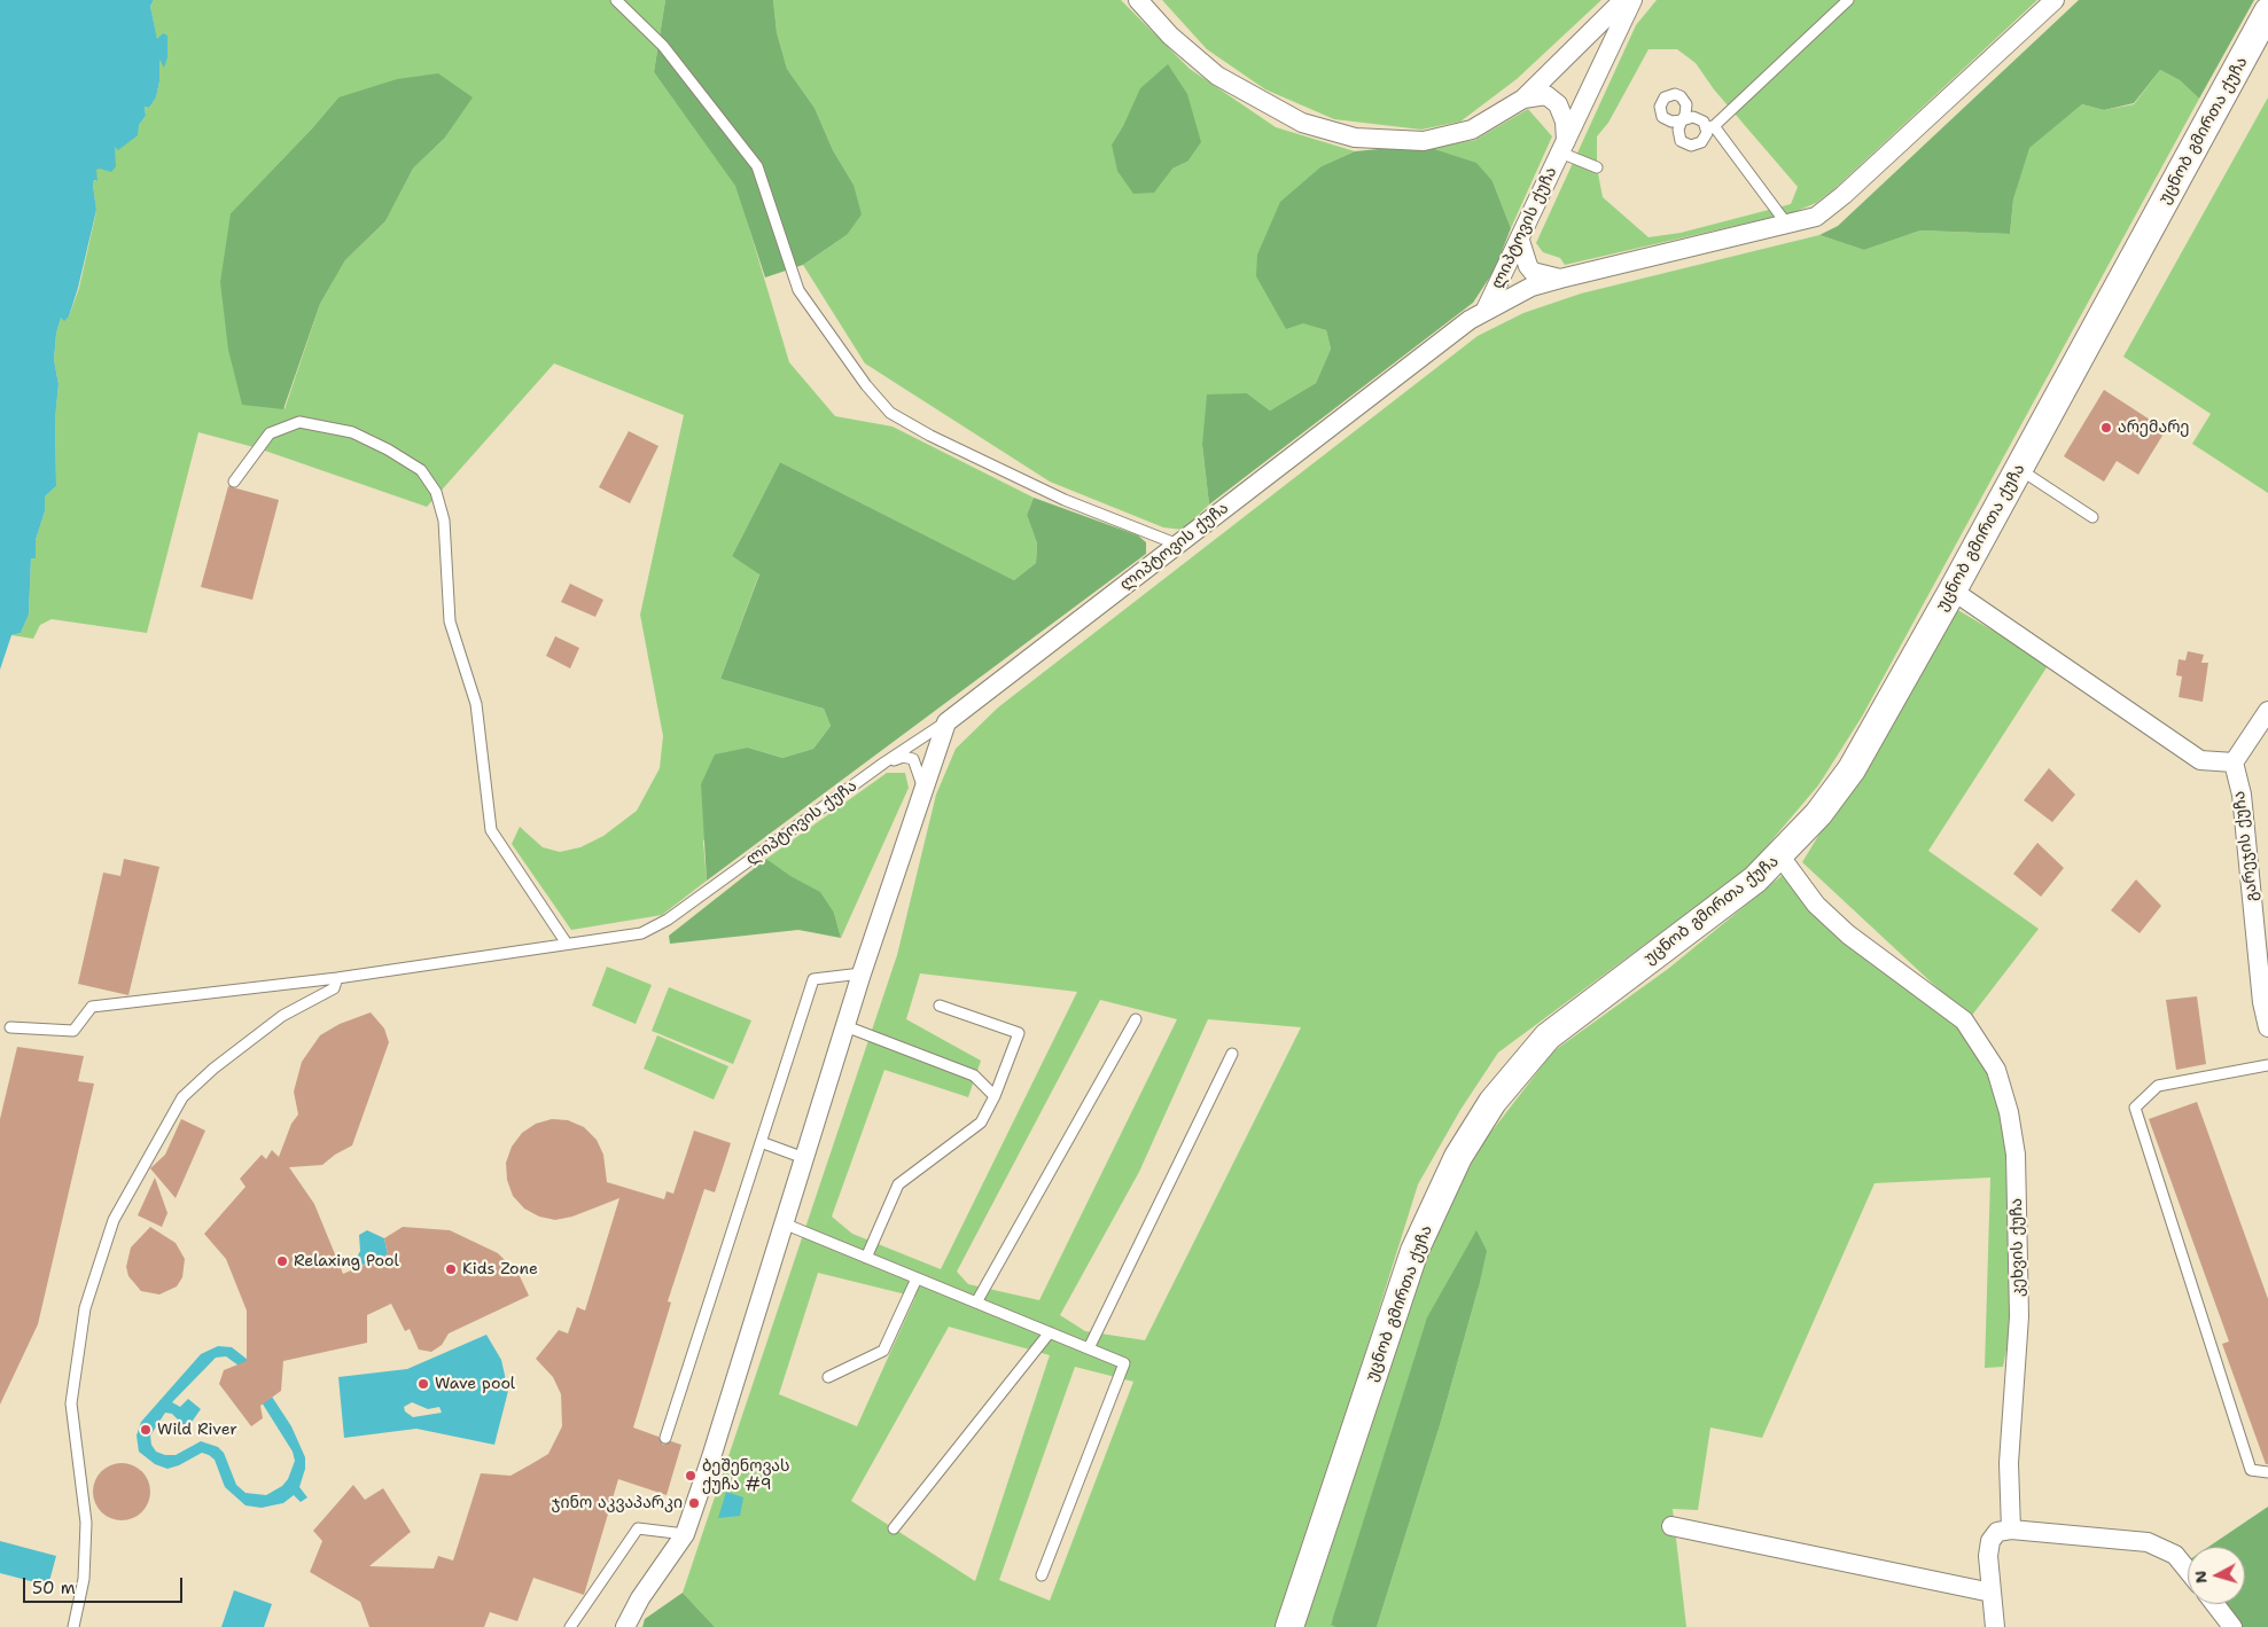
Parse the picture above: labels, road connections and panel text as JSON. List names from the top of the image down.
{
  "streets": {
    "main road": ["უცნობ გმირთა ქუჩა"],
    "street": ["ლიპტოვის ქუჩა", "გარეჯის ქუჩა", "კეხვის ქუჩა"]
  },
  "crossings": [
    ["უცნობ გმირთა ქუჩა", "კეხვის ქუჩა"]
  ],
  "places": [
    "არემარე",
    "Relaxing Pool",
    "Kids Zone",
    "Wave pool",
    "Wild River",
    "ბეშენოვას ქუჩა #9",
    "ჯინო აკვაპარკი"
  ],
  "scale_bar": "50 m",
  "north": "left"
}
